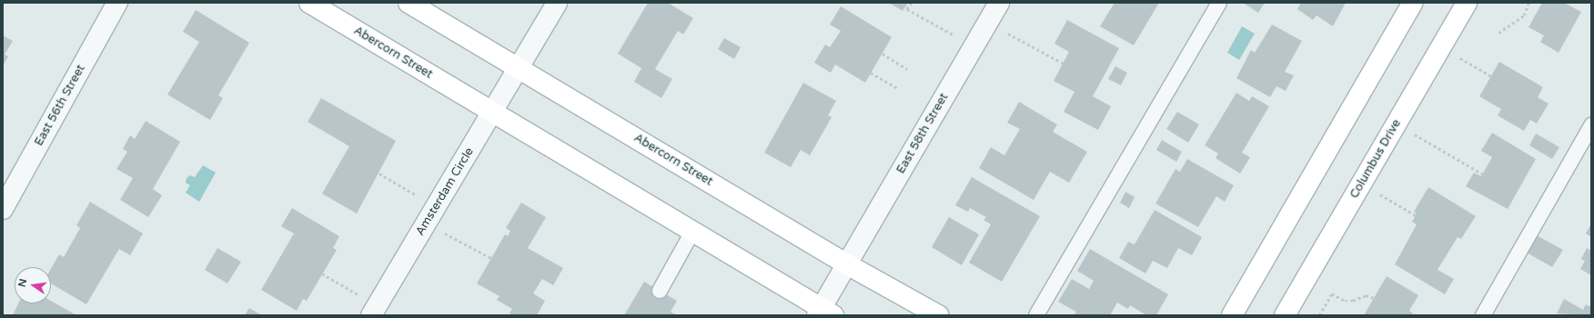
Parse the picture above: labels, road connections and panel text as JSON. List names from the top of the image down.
{
  "streets": {
    "main road": ["Abercorn Street", "Columbus Drive"],
    "street": ["East 56th Street", "East 58th Street", "Amsterdam Circle"]
  },
  "crossings": [
    ["Abercorn Street", "East 58th Street"],
    ["Abercorn Street", "Amsterdam Circle"]
  ],
  "north": "left"
}
